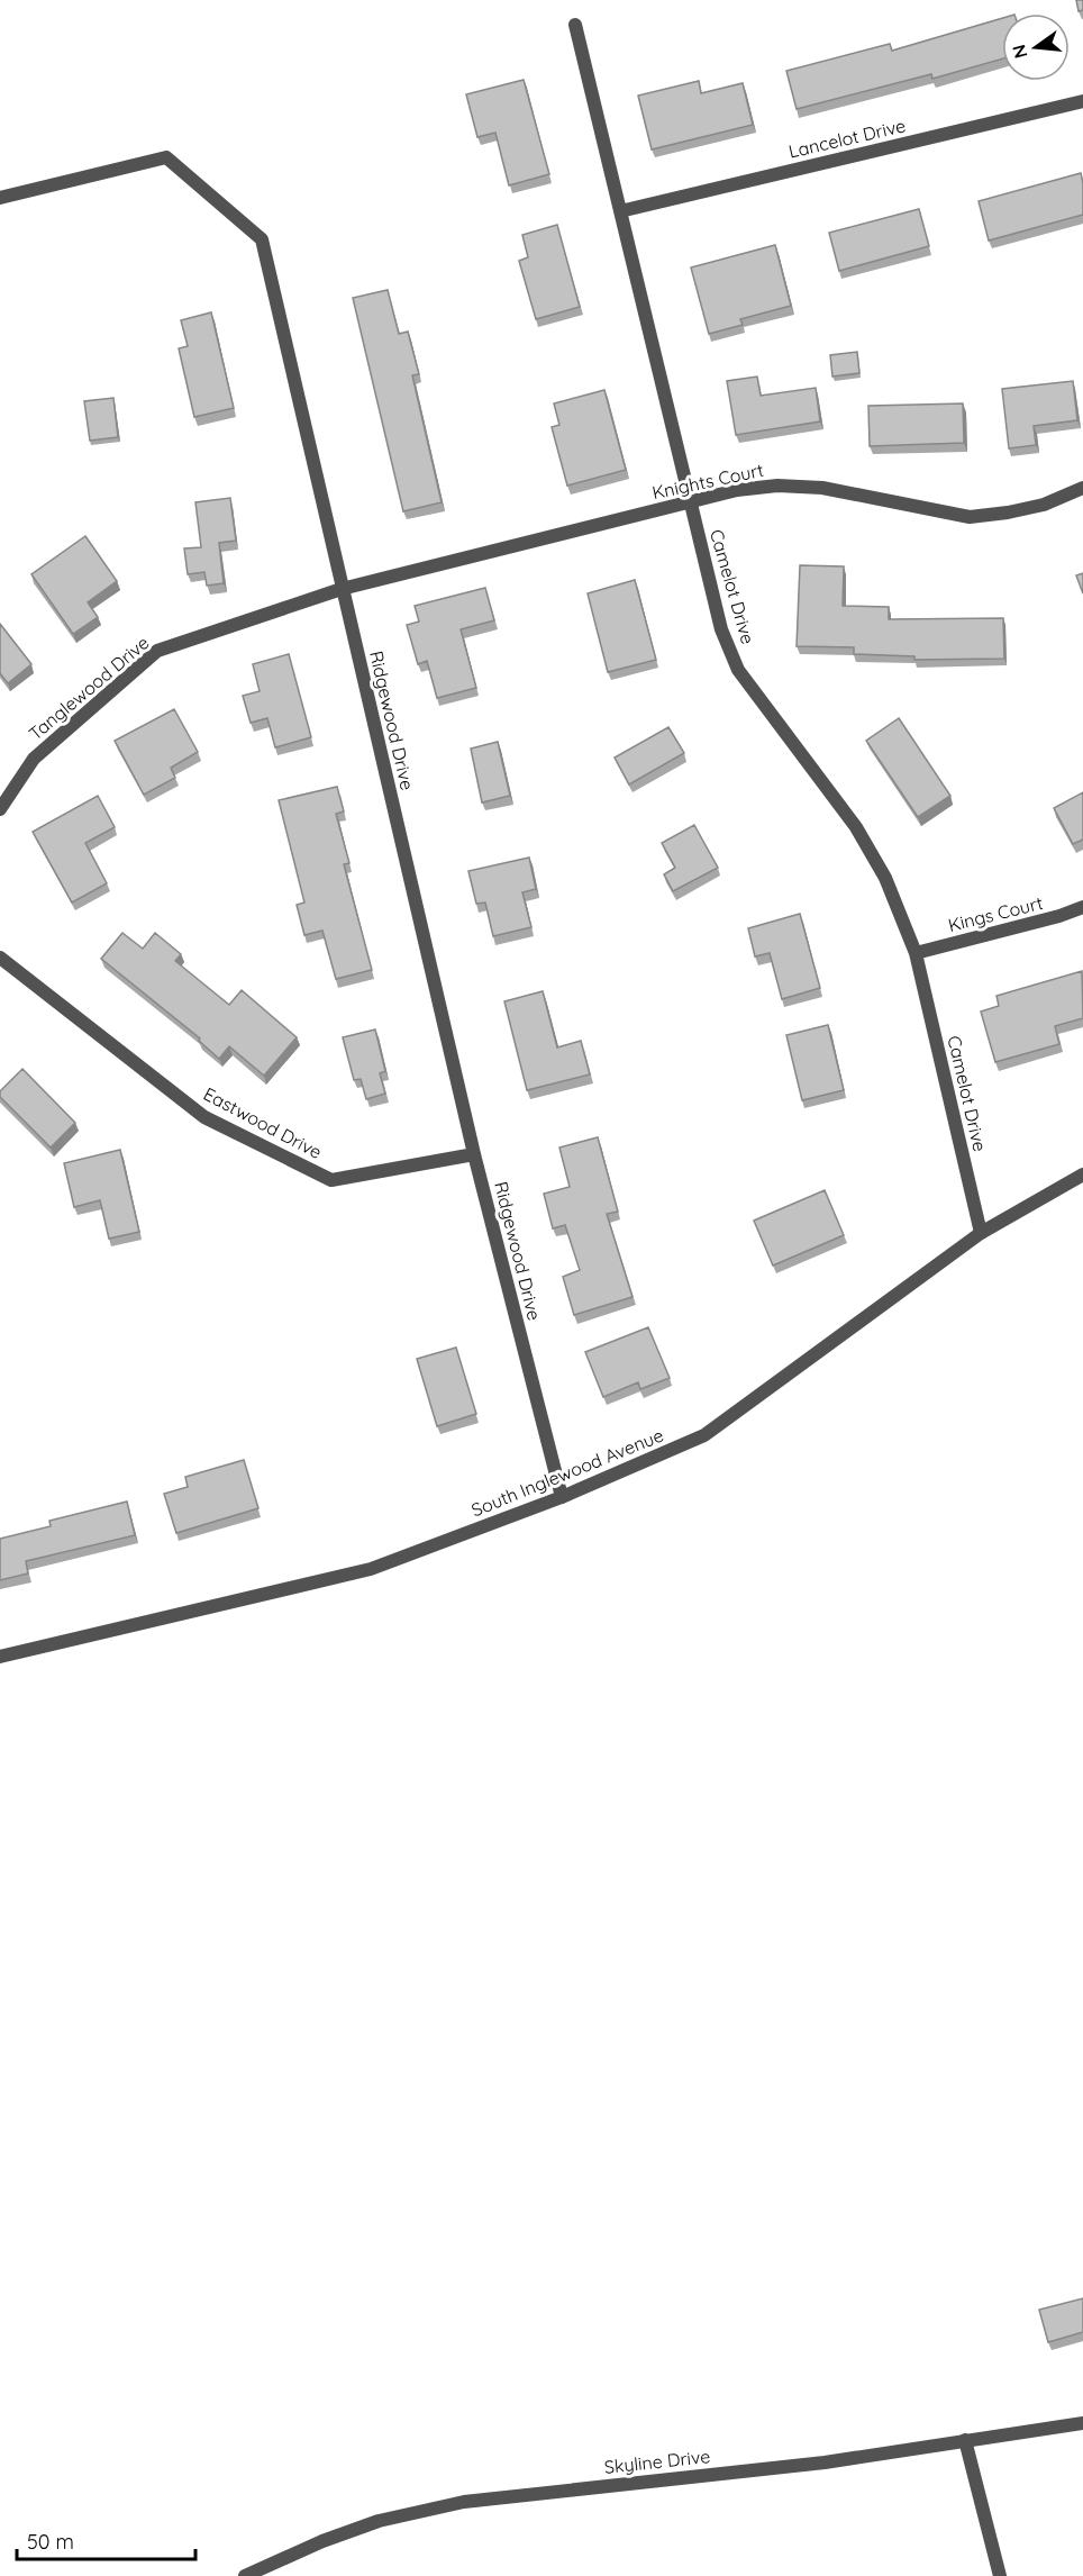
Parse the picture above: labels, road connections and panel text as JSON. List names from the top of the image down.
{
  "streets": {
    "street": [
      "Lancelot Drive",
      "Knights Court",
      "Camelot Drive",
      "Tanglewood Drive",
      "Ridgewood Drive",
      "Kings Court",
      "Eastwood Drive",
      "South Inglewood Avenue",
      "Skyline Drive"
    ]
  },
  "crossings": [
    ["Lancelot Drive", "Camelot Drive"],
    ["Knights Court", "Camelot Drive"],
    ["Knights Court", "Tanglewood Drive"],
    ["Knights Court", "Ridgewood Drive"],
    ["Camelot Drive", "Kings Court"],
    ["Camelot Drive", "South Inglewood Avenue"],
    ["Tanglewood Drive", "Ridgewood Drive"],
    ["Ridgewood Drive", "Eastwood Drive"],
    ["Ridgewood Drive", "South Inglewood Avenue"]
  ],
  "scale_bar": "50 m",
  "north": "left"
}
